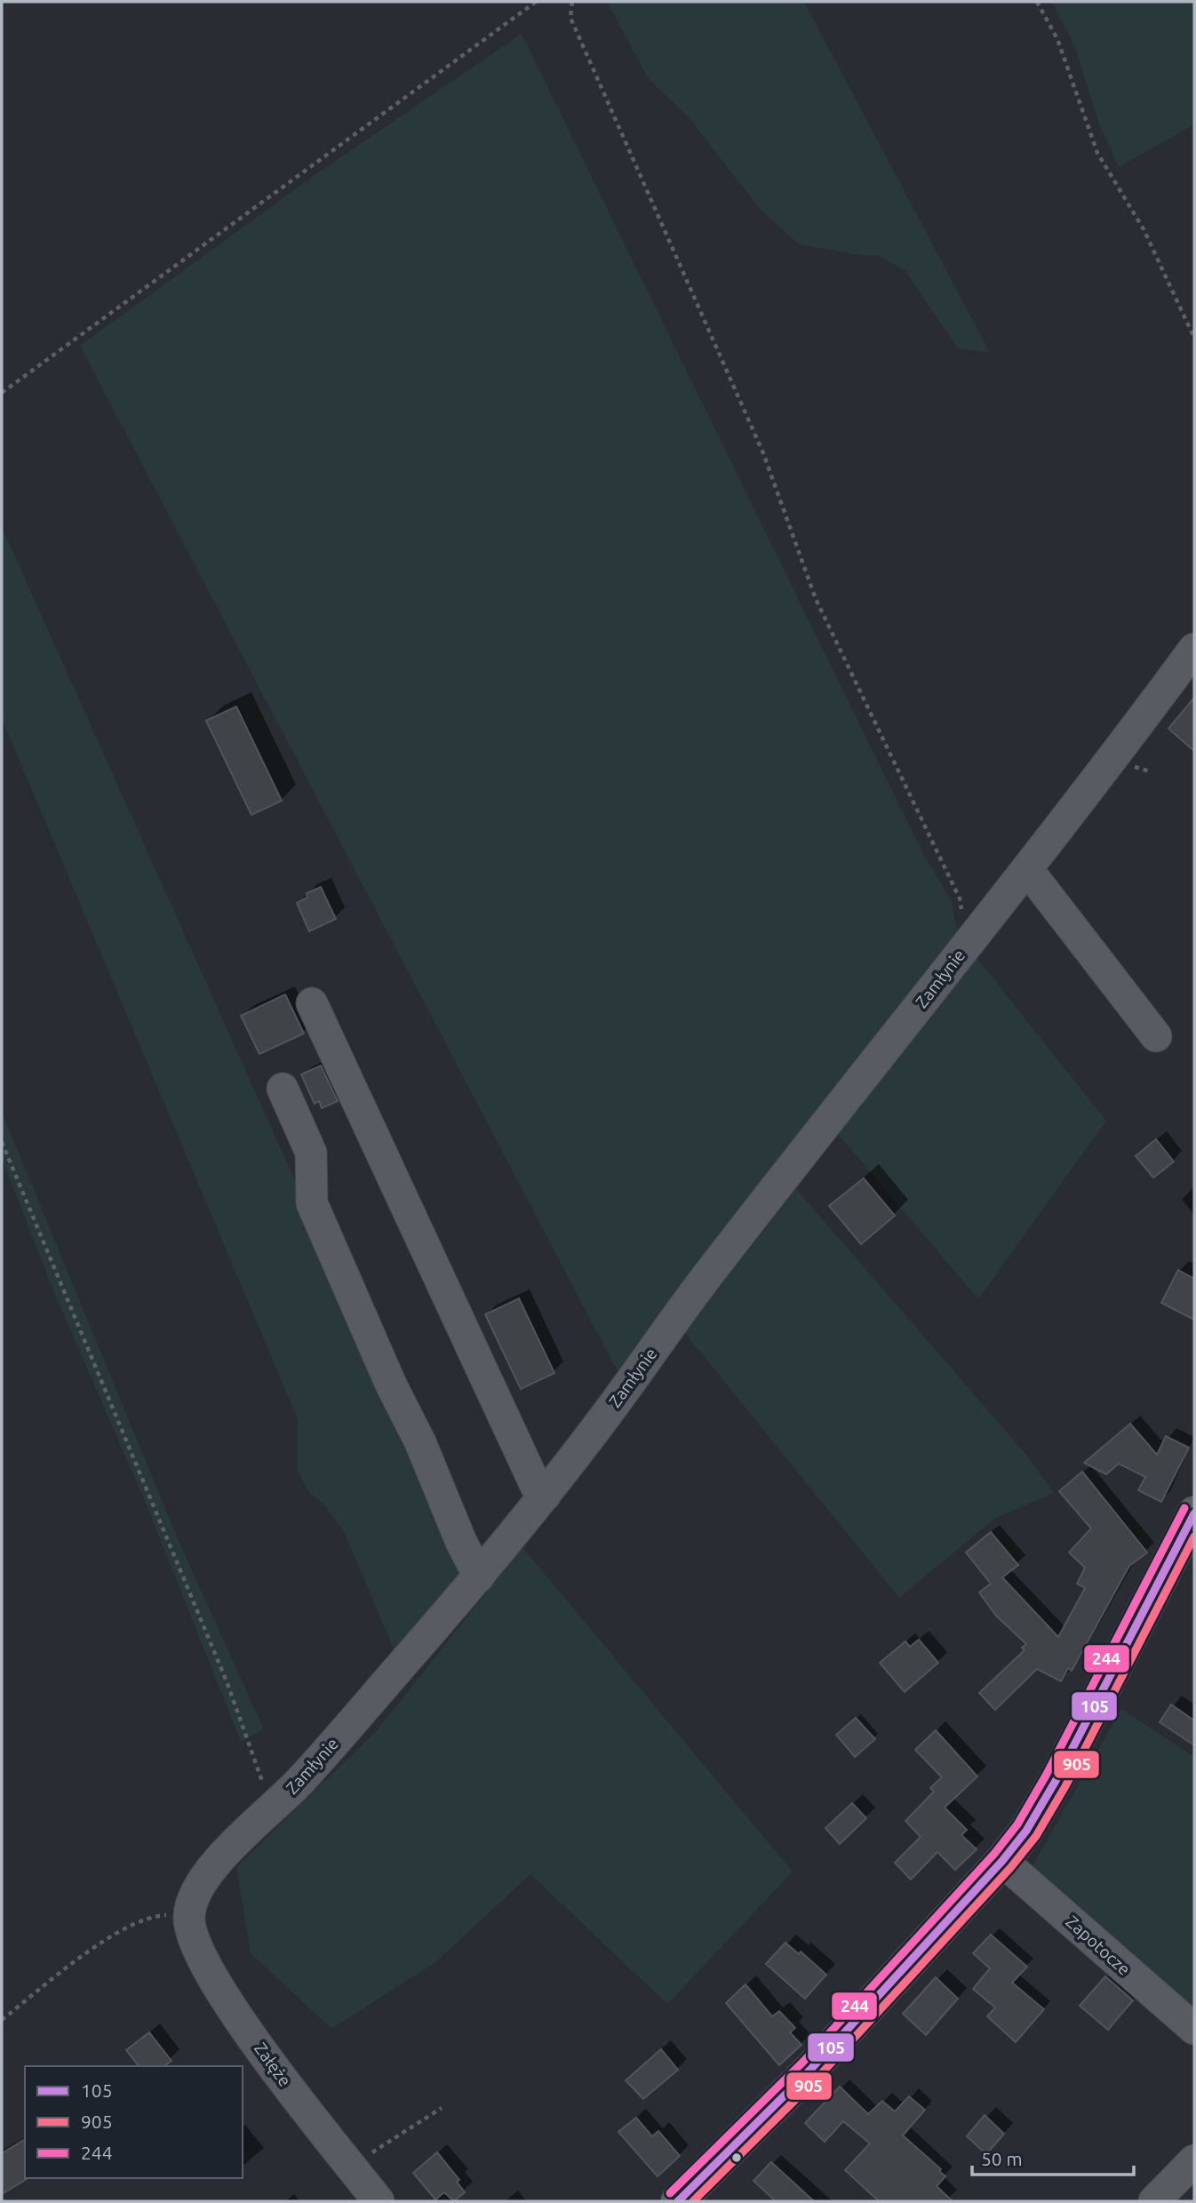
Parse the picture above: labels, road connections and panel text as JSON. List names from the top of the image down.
{
  "streets": {
    "street": ["Zamłynie", "Zapotocze", "Załęże"]
  },
  "crossings": [
    ["Zamłynie", "Załęże"]
  ],
  "lines": ["transit line 244", "transit line 105", "transit line 905"],
  "legend": ["105", "905", "244"],
  "scale_bar": "50 m"
}
